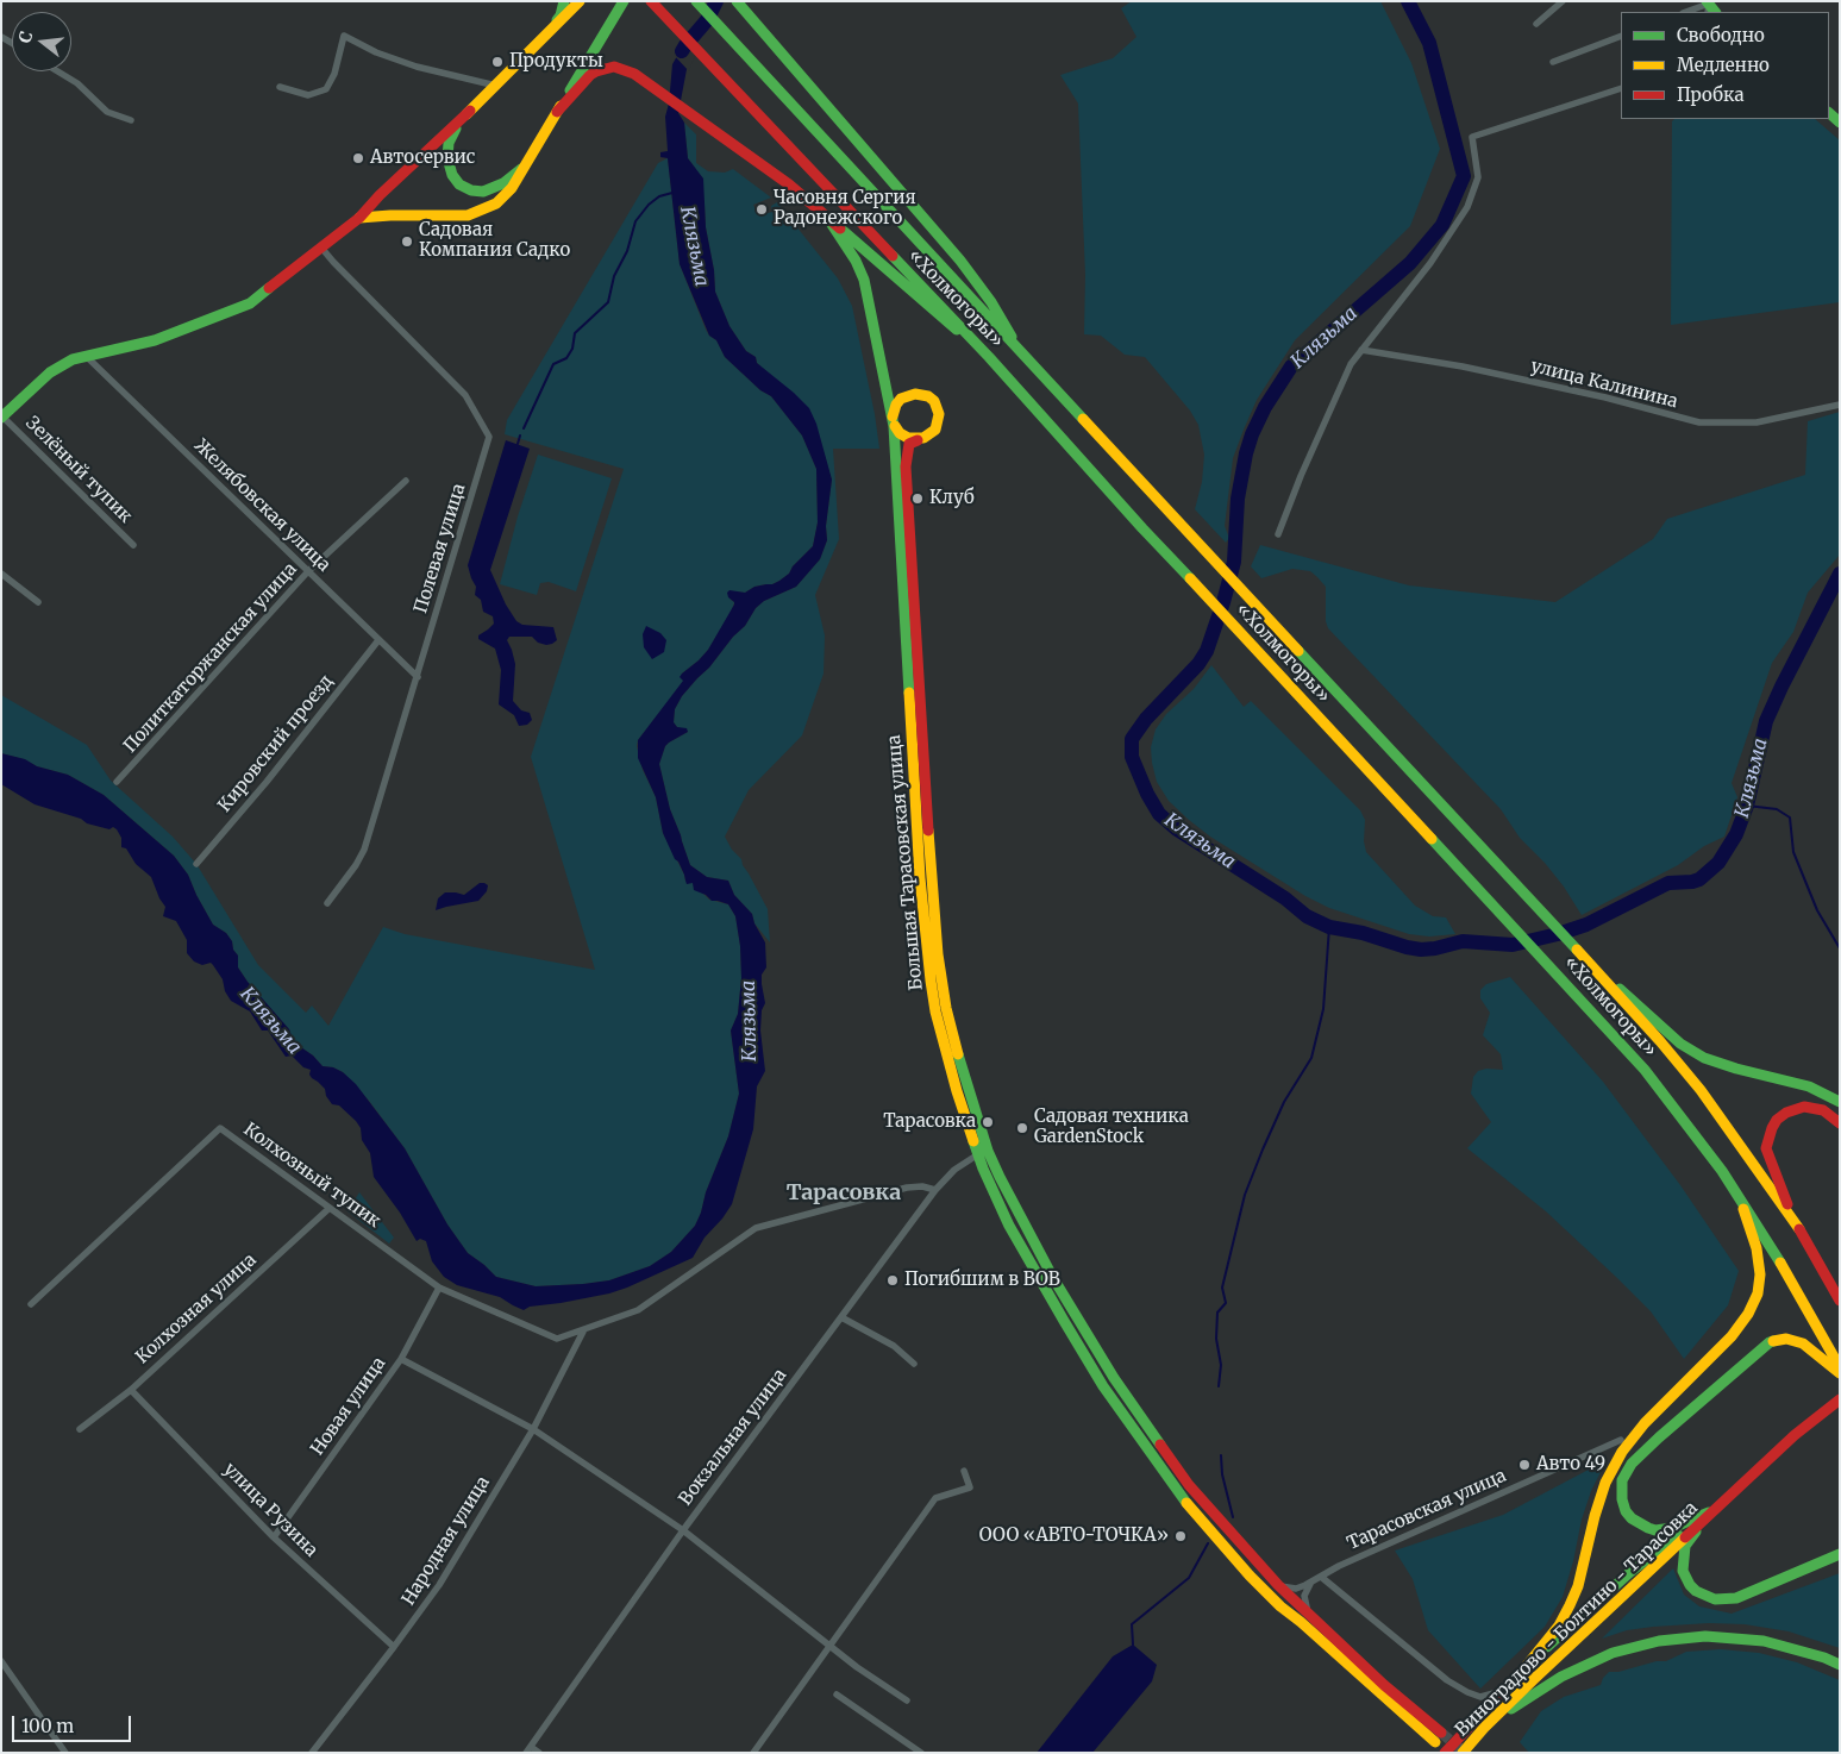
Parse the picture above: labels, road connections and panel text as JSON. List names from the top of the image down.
{
  "streets": {
    "main road": ["«Холмогоры»", "Большая Тарасовская улица", "Виноградово - Болтино - Тарасовка"],
    "street": [
      "улица Калинина",
      "Зелёный тупик",
      "Желябовская улица",
      "Полевая улица",
      "Политкаторжанская улица",
      "Кировский проезд",
      "Колхозный тупик",
      "Колхозная улица",
      "Новая улица",
      "Вокзальная улица",
      "улица Рузина",
      "Тарасовская улица",
      "Народная улица"
    ]
  },
  "crossings": [
    ["Желябовская улица", "Полевая улица"],
    ["Желябовская улица", "Политкаторжанская улица"],
    ["Желябовская улица", "Кировский проезд"],
    ["Большая Тарасовская улица", "Вокзальная улица"],
    ["Колхозный тупик", "Колхозная улица"],
    ["Колхозный тупик", "Новая улица"],
    ["Колхозный тупик", "Вокзальная улица"],
    ["Колхозный тупик", "Народная улица"],
    ["Колхозная улица", "улица Рузина"],
    ["Новая улица", "улица Рузина"],
    ["улица Рузина", "Народная улица"]
  ],
  "districts": ["Тарасовка"],
  "water": ["Клязьма"],
  "places": [
    "Продукты",
    "Автосервис",
    "Часовня Сергия Радонежского",
    "Садовая Компания Садко",
    "Клуб",
    "Тарасовка",
    "Садовая техника GardenStock",
    "Погибшим в ВОВ",
    "Авто 49",
    "ООО «АВТО-ТОЧКА»"
  ],
  "legend": ["Свободно", "Медленно", "Пробка"],
  "scale_bar": "100 m",
  "north": "left"
}
